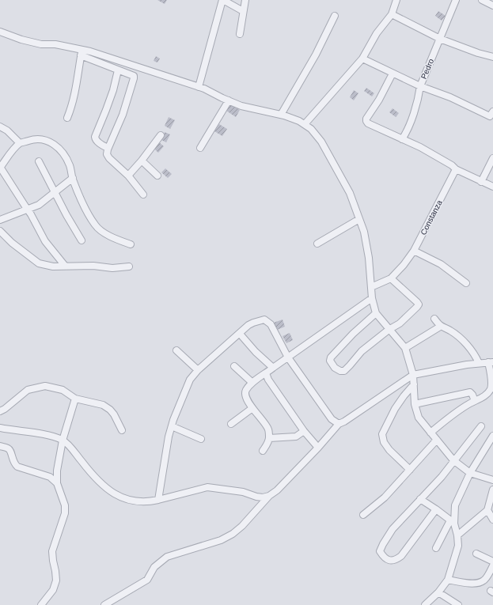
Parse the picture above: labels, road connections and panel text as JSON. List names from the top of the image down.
{
  "streets": {
    "street": ["Pedro", "Constanza"]
  }
}
